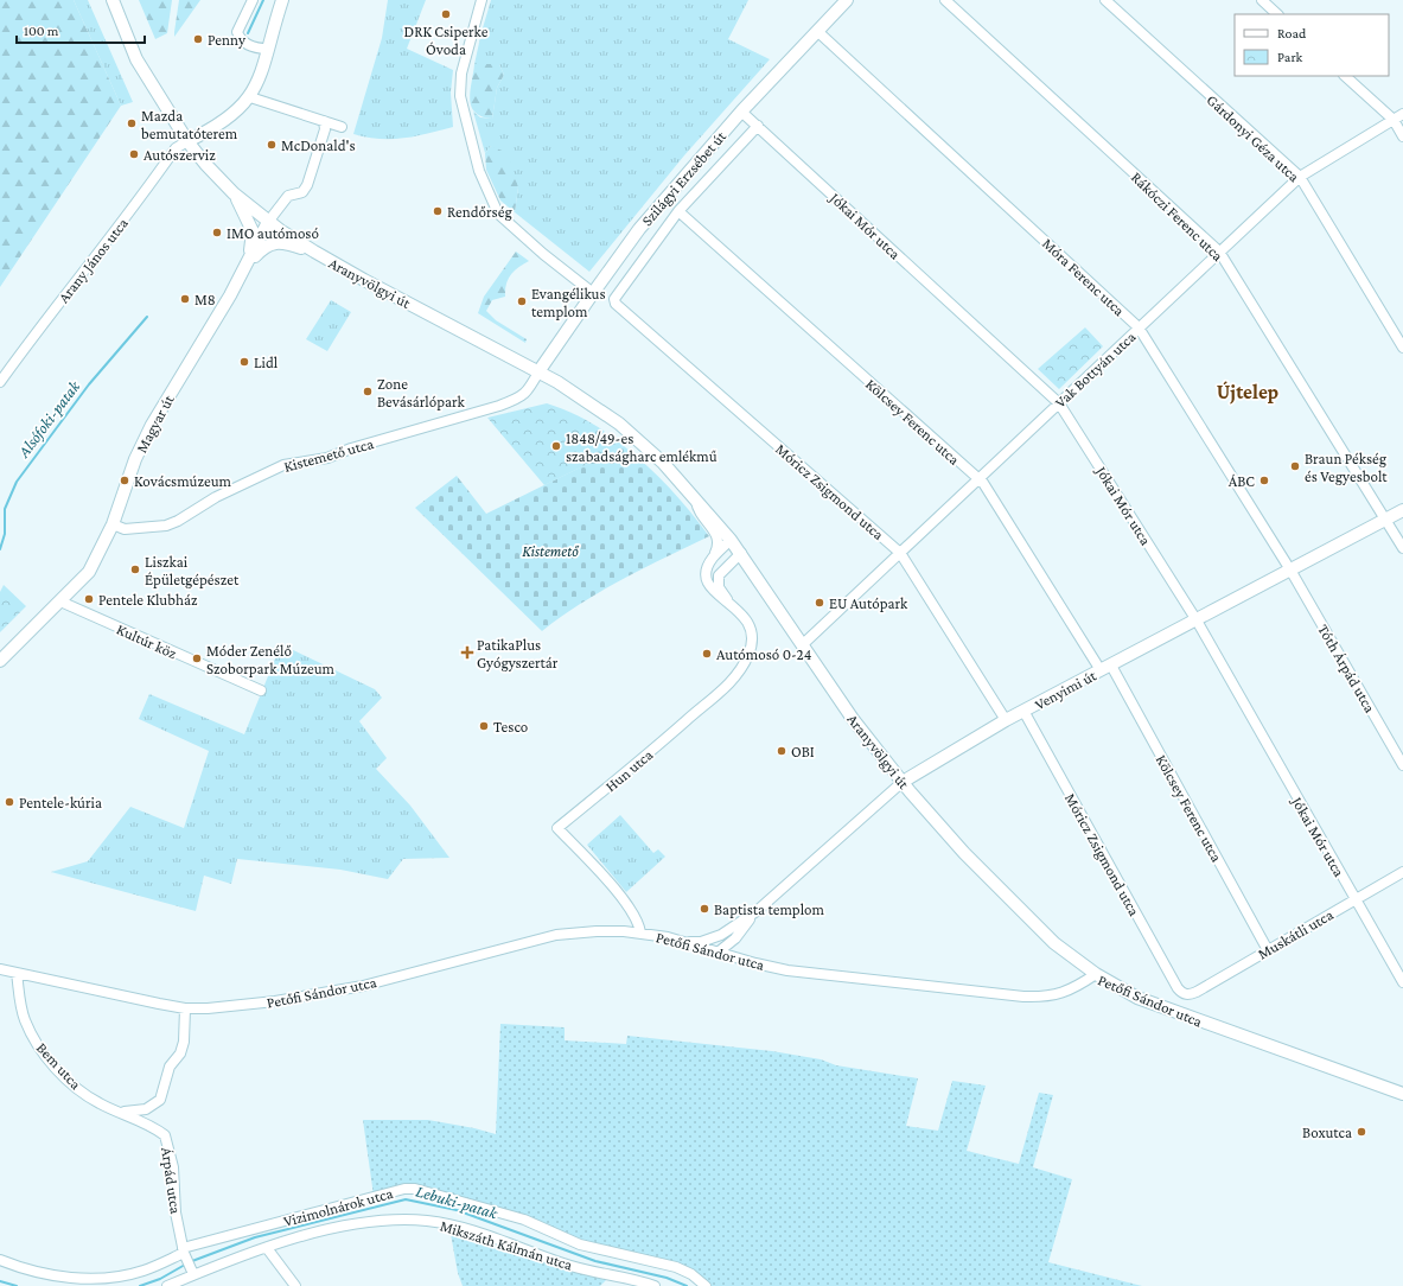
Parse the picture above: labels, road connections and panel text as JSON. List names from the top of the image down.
{
  "streets": {
    "street": [
      "Gárdonyi Géza utca",
      "Szilágyi Erzsébet út",
      "Rákóczi Ferenc utca",
      "Jókai Mór utca",
      "Arany János utca",
      "Móra Ferenc utca",
      "Aranyvölgyi út",
      "Vak Bottyán utca",
      "Kölcsey Ferenc utca",
      "Magyar út",
      "Kistemető utca",
      "Móricz Zsigmond utca",
      "Kultúr köz",
      "Tóth Árpád utca",
      "Venyimi út",
      "Hun utca",
      "Muskátli utca",
      "Petőfi Sándor utca",
      "Bem utca",
      "Árpád utca",
      "Vizimolnárok utca",
      "Mikszáth Kálmán utca"
    ]
  },
  "crossings": [
    ["Gárdonyi Géza utca", "Vak Bottyán utca"],
    ["Szilágyi Erzsébet út", "Jókai Mór utca"],
    ["Szilágyi Erzsébet út", "Móra Ferenc utca"],
    ["Szilágyi Erzsébet út", "Aranyvölgyi út"],
    ["Szilágyi Erzsébet út", "Kölcsey Ferenc utca"],
    ["Szilágyi Erzsébet út", "Kistemető utca"],
    ["Szilágyi Erzsébet út", "Móricz Zsigmond utca"],
    ["Rákóczi Ferenc utca", "Vak Bottyán utca"],
    ["Rákóczi Ferenc utca", "Venyimi út"],
    ["Jókai Mór utca", "Vak Bottyán utca"],
    ["Jókai Mór utca", "Venyimi út"],
    ["Jókai Mór utca", "Muskátli utca"],
    ["Arany János utca", "Aranyvölgyi út"],
    ["Móra Ferenc utca", "Vak Bottyán utca"],
    ["Móra Ferenc utca", "Tóth Árpád utca"],
    ["Móra Ferenc utca", "Venyimi út"],
    ["Aranyvölgyi út", "Vak Bottyán utca"],
    ["Aranyvölgyi út", "Magyar út"],
    ["Aranyvölgyi út", "Kistemető utca"],
    ["Aranyvölgyi út", "Venyimi út"],
    ["Aranyvölgyi út", "Hun utca"],
    ["Aranyvölgyi út", "Petőfi Sándor utca"],
    ["Vak Bottyán utca", "Kölcsey Ferenc utca"],
    ["Vak Bottyán utca", "Móricz Zsigmond utca"],
    ["Kölcsey Ferenc utca", "Venyimi út"],
    ["Kölcsey Ferenc utca", "Muskátli utca"],
    ["Magyar út", "Kistemető utca"],
    ["Magyar út", "Kultúr köz"],
    ["Móricz Zsigmond utca", "Venyimi út"],
    ["Móricz Zsigmond utca", "Muskátli utca"],
    ["Tóth Árpád utca", "Venyimi út"],
    ["Venyimi út", "Petőfi Sándor utca"],
    ["Hun utca", "Petőfi Sándor utca"],
    ["Petőfi Sándor utca", "Bem utca"],
    ["Bem utca", "Árpád utca"],
    ["Árpád utca", "Vizimolnárok utca"],
    ["Árpád utca", "Mikszáth Kálmán utca"]
  ],
  "districts": ["Újtelep"],
  "water": ["Alsófoki-patak", "Lebuki-patak"],
  "parks": ["Kistemető"],
  "places": {
    "other": [
      "DRK Csiperke Óvoda",
      "Penny",
      "Mazda bemutatóterem",
      "McDonald's",
      "Autószerviz",
      "Rendőrség",
      "IMO autómosó",
      "M8",
      "Evangélikus templom",
      "Lidl",
      "Zone Bevásárlópark",
      "1848/49-es szabadságharc emlékmű",
      "Braun Pékség és Vegyesbolt",
      "Kovácsmúzeum",
      "ÁBC",
      "Liszkai Épületgépészet",
      "Pentele Klubház",
      "EU Autópark",
      "Autómosó 0-24",
      "Móder Zenélő Szoborpark Múzeum",
      "Tesco",
      "OBI",
      "Pentele-kúria",
      "Baptista templom",
      "Boxutca"
    ],
    "health": ["PatikaPlus Gyógyszertár"]
  },
  "legend": ["Road", "Park"],
  "scale_bar": "100 m"
}
